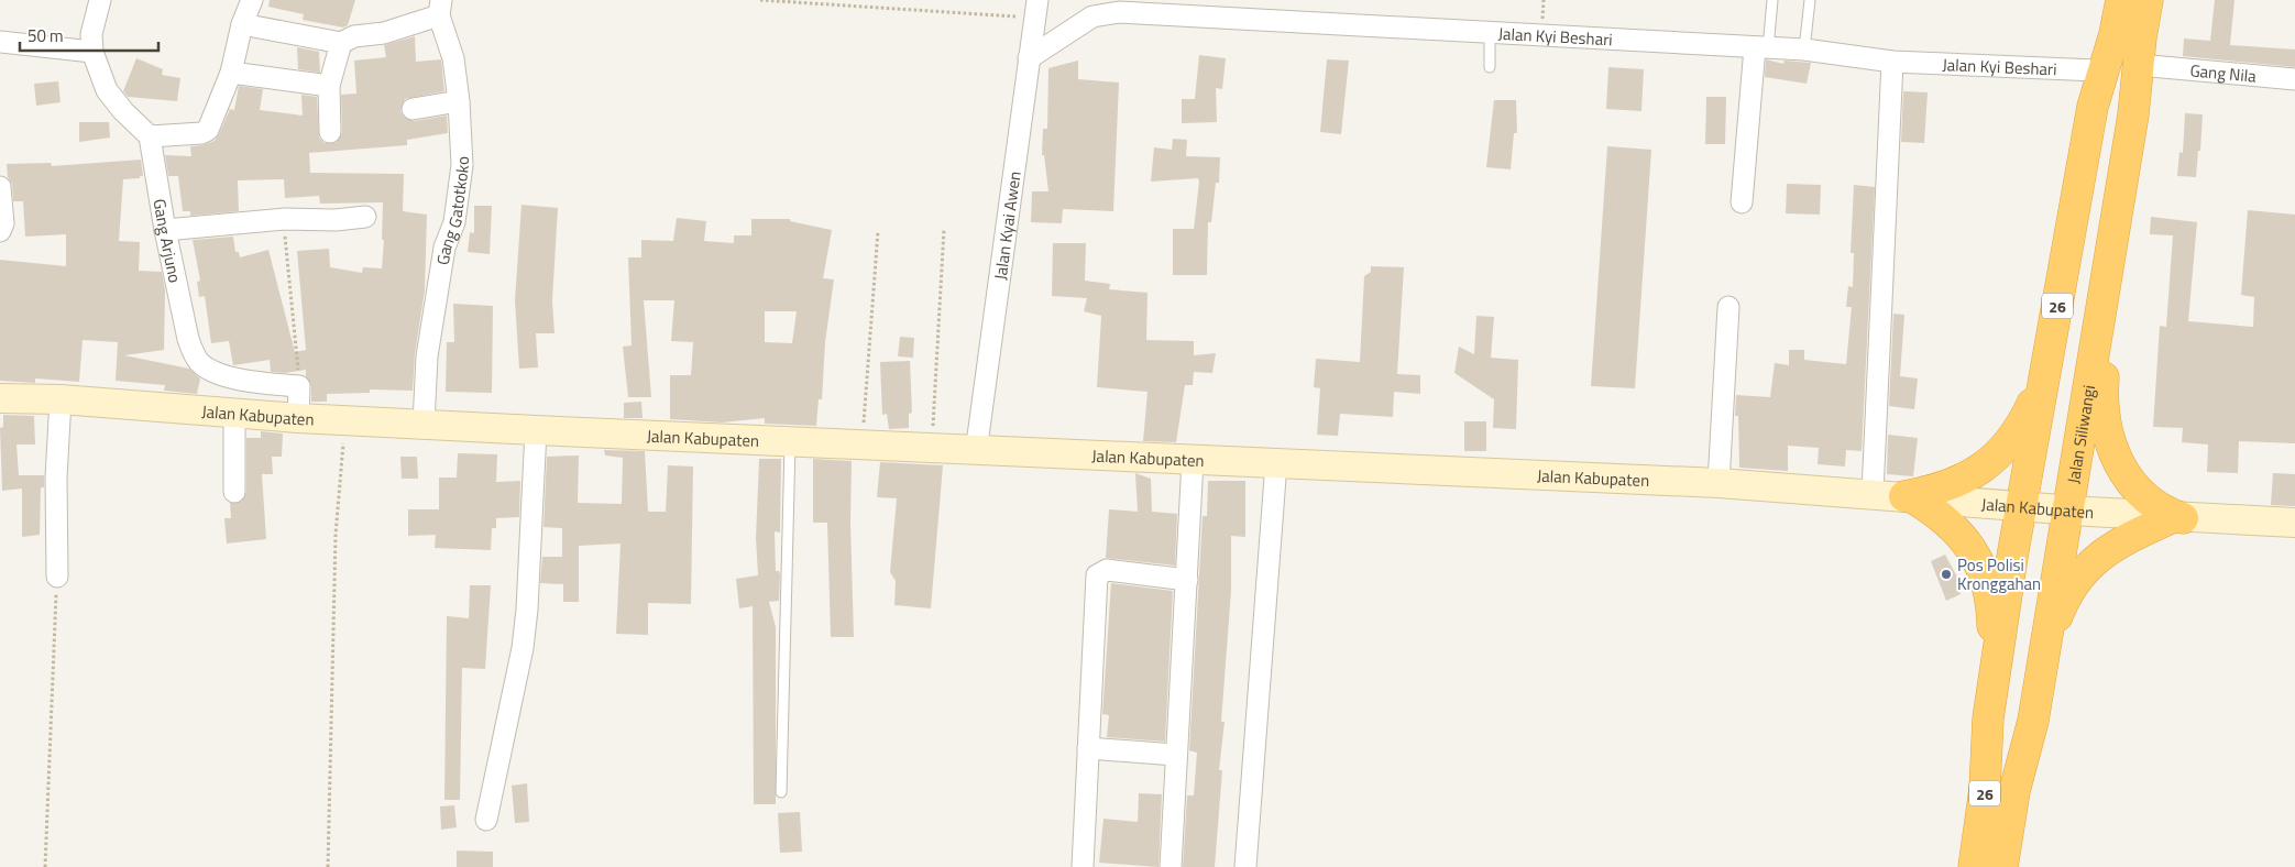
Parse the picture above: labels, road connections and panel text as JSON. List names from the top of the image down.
{
  "streets": {
    "highway": ["26", "Jalan Siliwangi"],
    "main road": ["Jalan Kabupaten"],
    "street": [
      "Jalan Kyi Beshari",
      "Gang Nila",
      "Gang Gatotkoko",
      "Jalan Kyai Awen",
      "Gang Arjuno"
    ]
  },
  "crossings": [
    ["Jalan Kyi Beshari", "Jalan Kyai Awen"],
    ["Gang Gatotkoko", "Jalan Kabupaten"],
    ["Jalan Kyai Awen", "Jalan Kabupaten"],
    ["26", "Jalan Kabupaten"],
    ["Jalan Kabupaten", "Jalan Siliwangi"]
  ],
  "places": ["Pos Polisi Kronggahan"],
  "scale_bar": "50 m"
}
